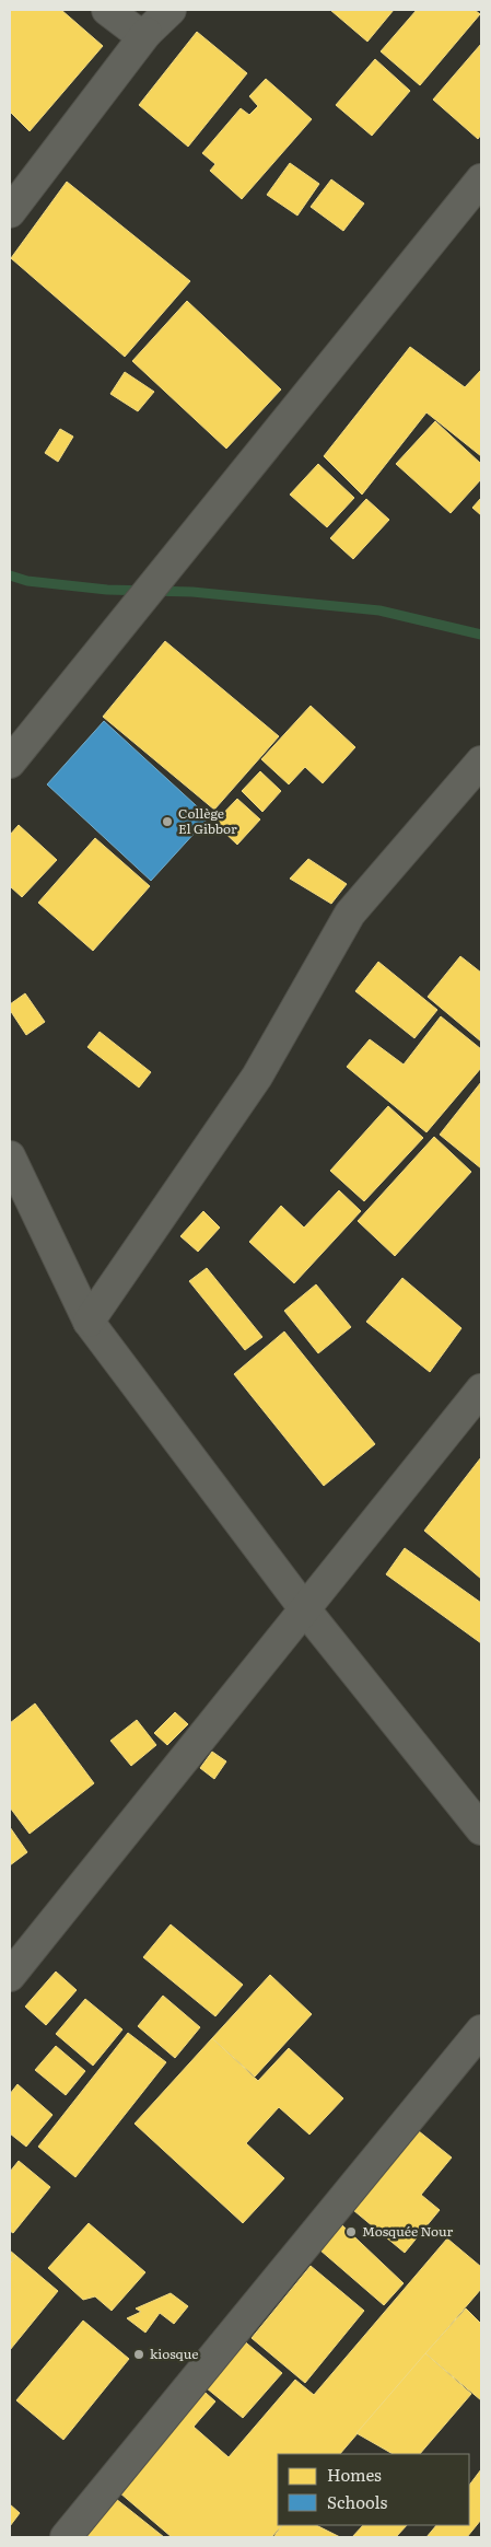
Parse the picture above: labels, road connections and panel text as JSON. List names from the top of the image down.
{
  "places": ["Collège El Gibbor", "Mosquée Nour", "kiosque"],
  "legend": ["Homes", "Schools"]
}
